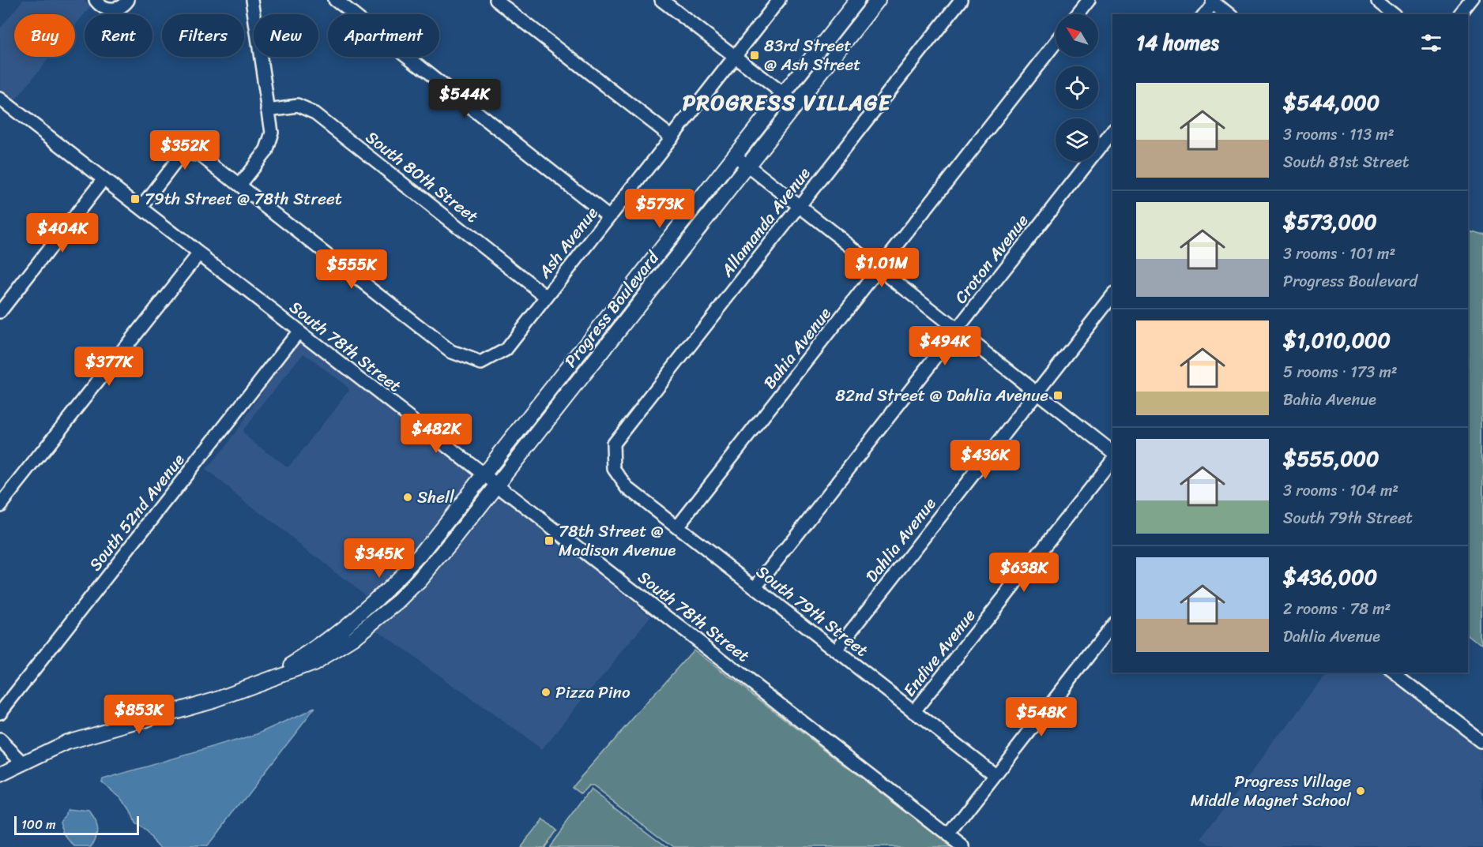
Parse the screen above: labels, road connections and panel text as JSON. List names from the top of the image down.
{
  "streets": {
    "main road": ["Progress Boulevard"],
    "street": [
      "South 80th Street",
      "Allamanda Avenue",
      "Ash Avenue",
      "Croton Avenue",
      "South 78th Street",
      "Bahia Avenue",
      "South 52nd Avenue",
      "Dahlia Avenue",
      "South 79th Street",
      "Endive Avenue"
    ]
  },
  "crossings": [
    ["South 80th Street", "Ash Avenue"],
    ["Allamanda Avenue", "South 79th Street"],
    ["Croton Avenue", "South 79th Street"],
    ["Progress Boulevard", "South 78th Street"],
    ["South 78th Street", "South 52nd Avenue"],
    ["Bahia Avenue", "South 79th Street"],
    ["Dahlia Avenue", "South 79th Street"],
    ["South 79th Street", "Endive Avenue"]
  ],
  "districts": ["PROGRESS VILLAGE"],
  "places": {
    "transit": [
      "83rd Street @ Ash Street",
      "79th Street @ 78th Street",
      "82nd Street @ Dahlia Avenue",
      "78th Street @ Madison Avenue"
    ],
    "other": ["Shell", "Pizza Pino", "Progress Village Middle Magnet School"]
  },
  "scale_bar": "100 m",
  "north": "top left",
  "page": {
    "chip": [
      "Buy",
      "Rent",
      "Filters",
      "New",
      "Apartment"
    ],
    "heading": "14 homes",
    "list": [
      {
        "name": "$544,000",
        "note": "3 rooms · 113 m² · South 81st Street"
      },
      {
        "name": "$573,000",
        "note": "3 rooms · 101 m² · Progress Boulevard"
      },
      {
        "name": "$1,010,000",
        "note": "5 rooms · 173 m² · Bahia Avenue"
      },
      {
        "name": "$555,000",
        "note": "3 rooms · 104 m² · South 79th Street"
      },
      {
        "name": "$436,000",
        "note": "2 rooms · 78 m² · Dahlia Avenue"
      }
    ],
    "price": [
      "$544K",
      "$352K",
      "$573K",
      "$404K",
      "$1.01M",
      "$555K",
      "$494K",
      "$377K",
      "$482K",
      "$436K",
      "$345K",
      "$638K",
      "$853K",
      "$548K"
    ],
    "scale": "100 m"
  }
}
